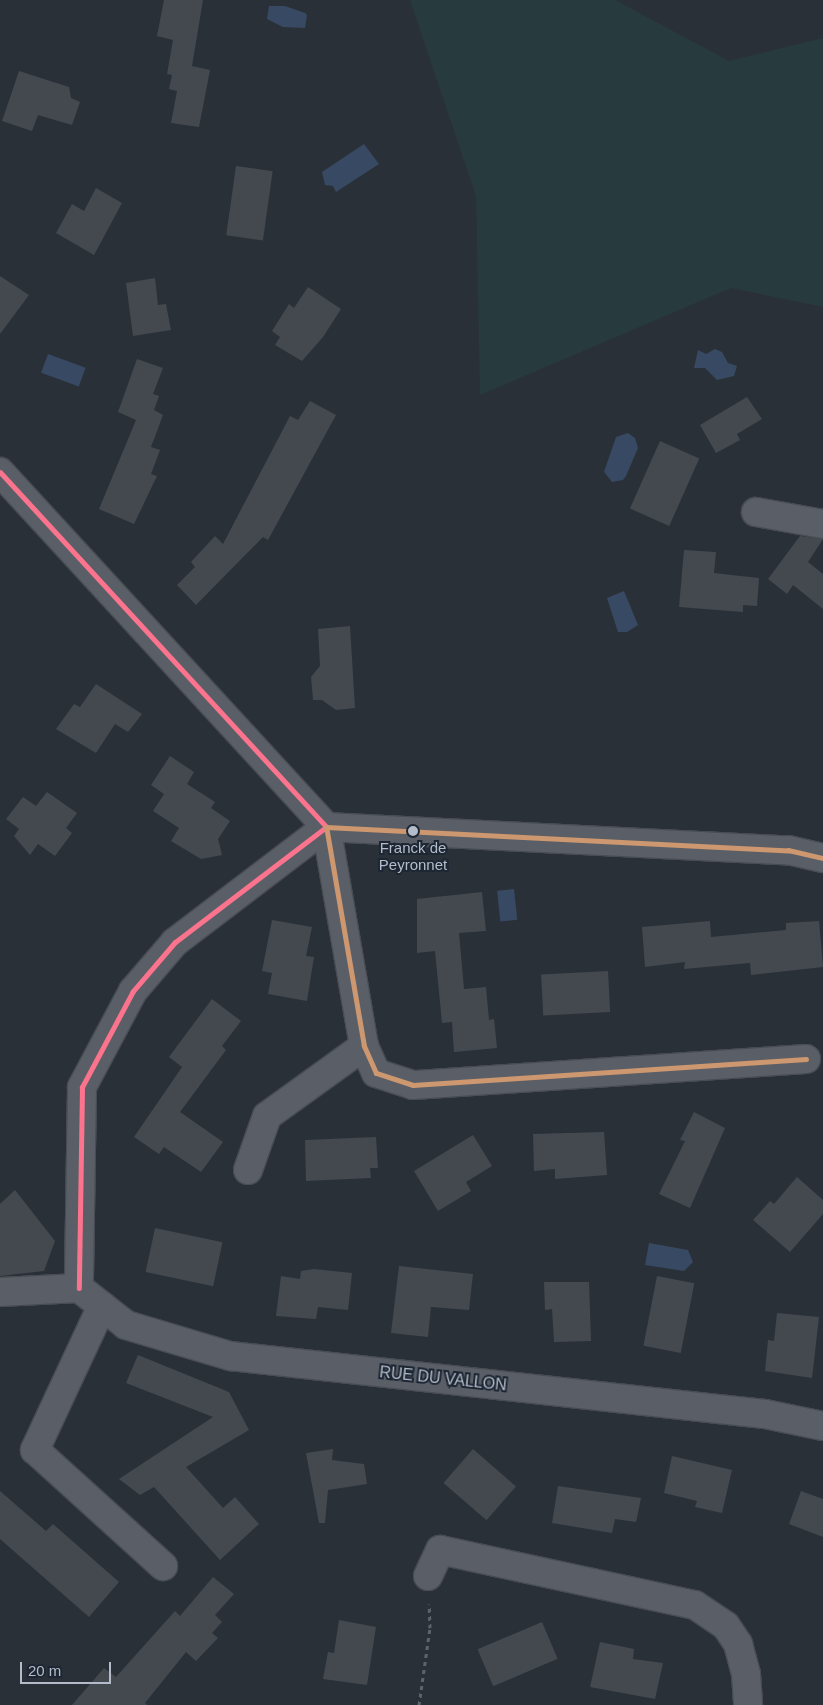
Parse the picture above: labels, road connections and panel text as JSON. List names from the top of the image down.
{
  "streets": {
    "street": ["RUE DU VALLON"]
  },
  "places": ["Franck de Peyronnet"],
  "lines": ["transit line 20"],
  "scale_bar": "20 m"
}
